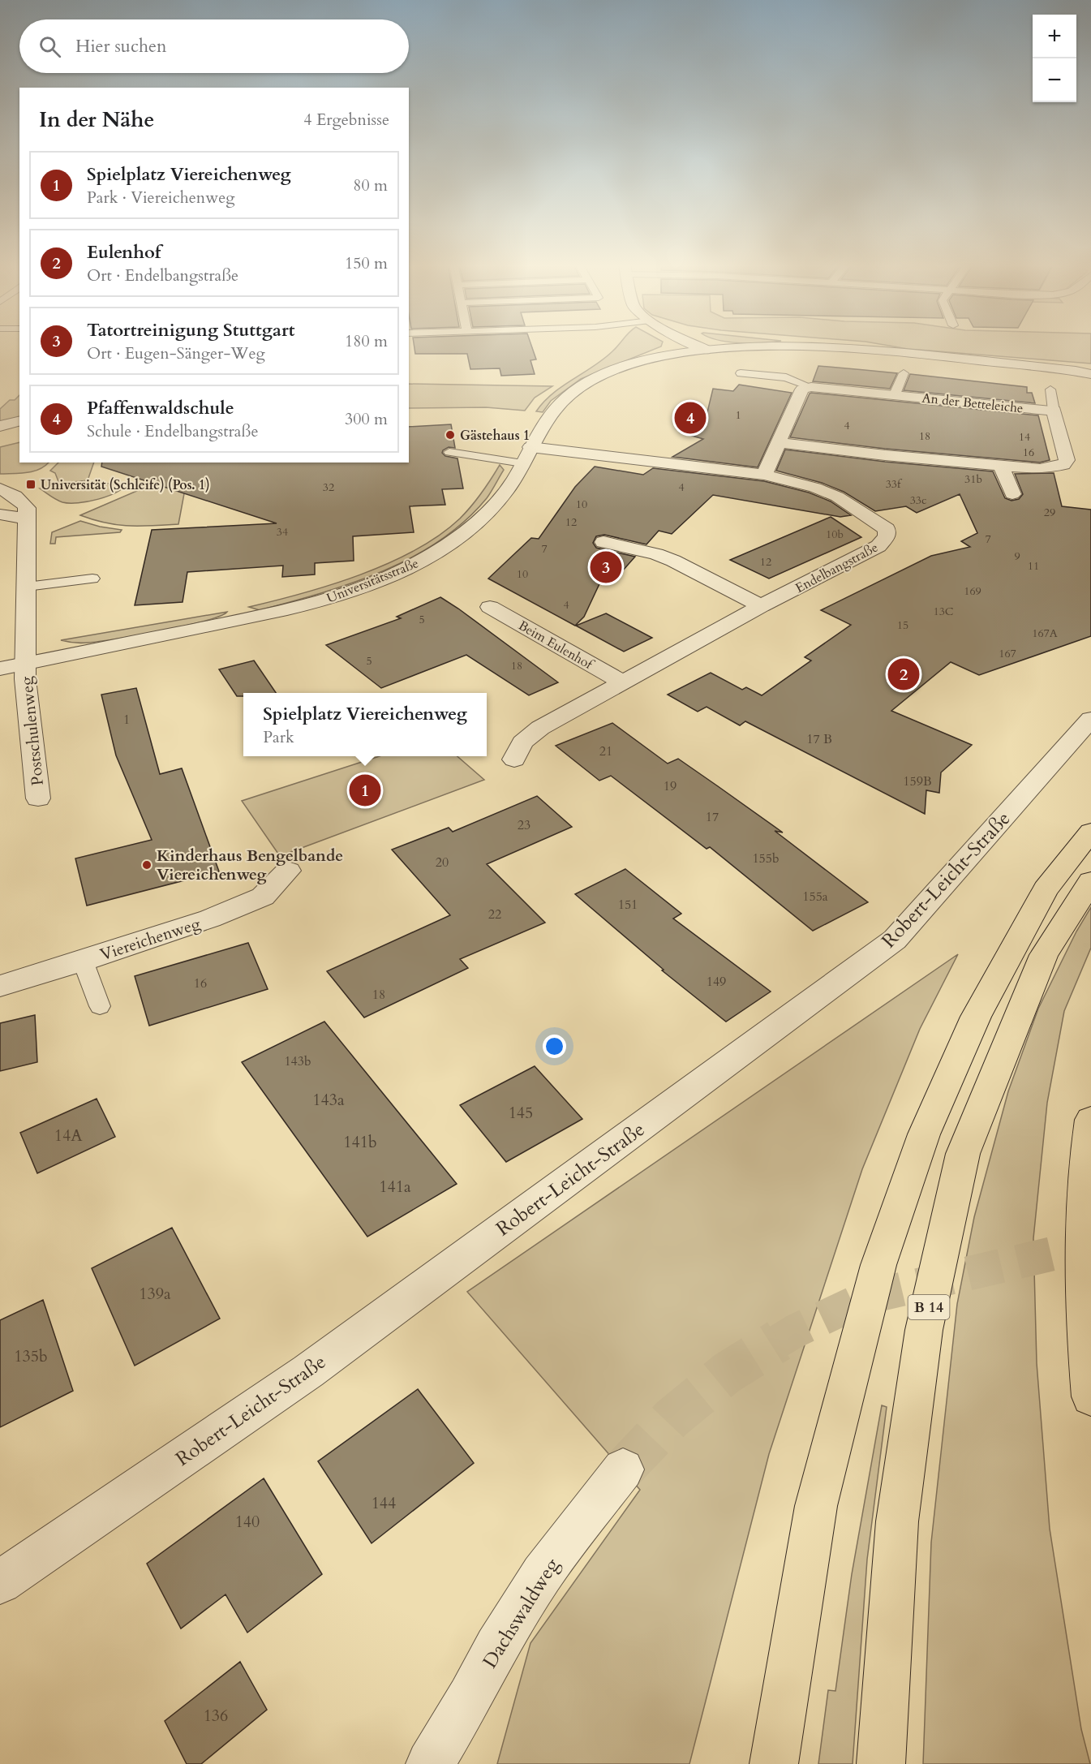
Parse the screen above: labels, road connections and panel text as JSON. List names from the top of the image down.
{
  "streets": {
    "highway": ["B 14"],
    "street": [
      "An der Betteleiche",
      "Endelbangstraße",
      "Universitätsstraße",
      "Beim Eulenhof",
      "Postschulenweg",
      "Robert-Leicht-Straße",
      "Viereichenweg",
      "Dachswaldweg"
    ]
  },
  "crossings": [
    ["Endelbangstraße", "Universitätsstraße"],
    ["Endelbangstraße", "Beim Eulenhof"],
    ["Universitätsstraße", "Postschulenweg"]
  ],
  "places": {
    "other": ["Gästehaus 1", "Kinderhaus Bengelbande Viereichenweg"],
    "transit": ["Universität (Schleife) (Pos. 1)"]
  },
  "house_numbers": [
    "1",
    "4",
    "18",
    "14",
    "16",
    "31b",
    "33f",
    "32",
    "4",
    "33c",
    "10",
    "29",
    "12",
    "34",
    "10b",
    "7",
    "7",
    "9",
    "12",
    "11",
    "10",
    "169",
    "4",
    "13C",
    "5",
    "15",
    "167A",
    "167",
    "5",
    "18",
    "1",
    "17 B",
    "21",
    "159B",
    "19",
    "17",
    "23",
    "155b",
    "20",
    "155a",
    "151",
    "22",
    "149",
    "16",
    "18",
    "143b",
    "143a",
    "145",
    "14A",
    "141b",
    "141a",
    "139a",
    "135b",
    "144",
    "140",
    "136"
  ],
  "page": {
    "map_buttons": ["+", "−"],
    "search": "Hier suchen",
    "heading": ["In der Nähe", "4 Ergebnisse"],
    "list": [
      {
        "mark": "1",
        "name": "Spielplatz Viereichenweg",
        "note": "Park · Viereichenweg",
        "value": "80 m"
      },
      {
        "mark": "2",
        "name": "Eulenhof",
        "note": "Ort · Endelbangstraße",
        "value": "150 m"
      },
      {
        "mark": "3",
        "name": "Tatortreinigung Stuttgart",
        "note": "Ort · Eugen-Sänger-Weg",
        "value": "180 m"
      },
      {
        "mark": "4",
        "name": "Pfaffenwaldschule",
        "note": "Schule · Endelbangstraße",
        "value": "300 m"
      }
    ],
    "pins": [
      "4",
      "3",
      "2",
      "1"
    ],
    "popup": ["Spielplatz Viereichenweg", "Park"]
  }
}
